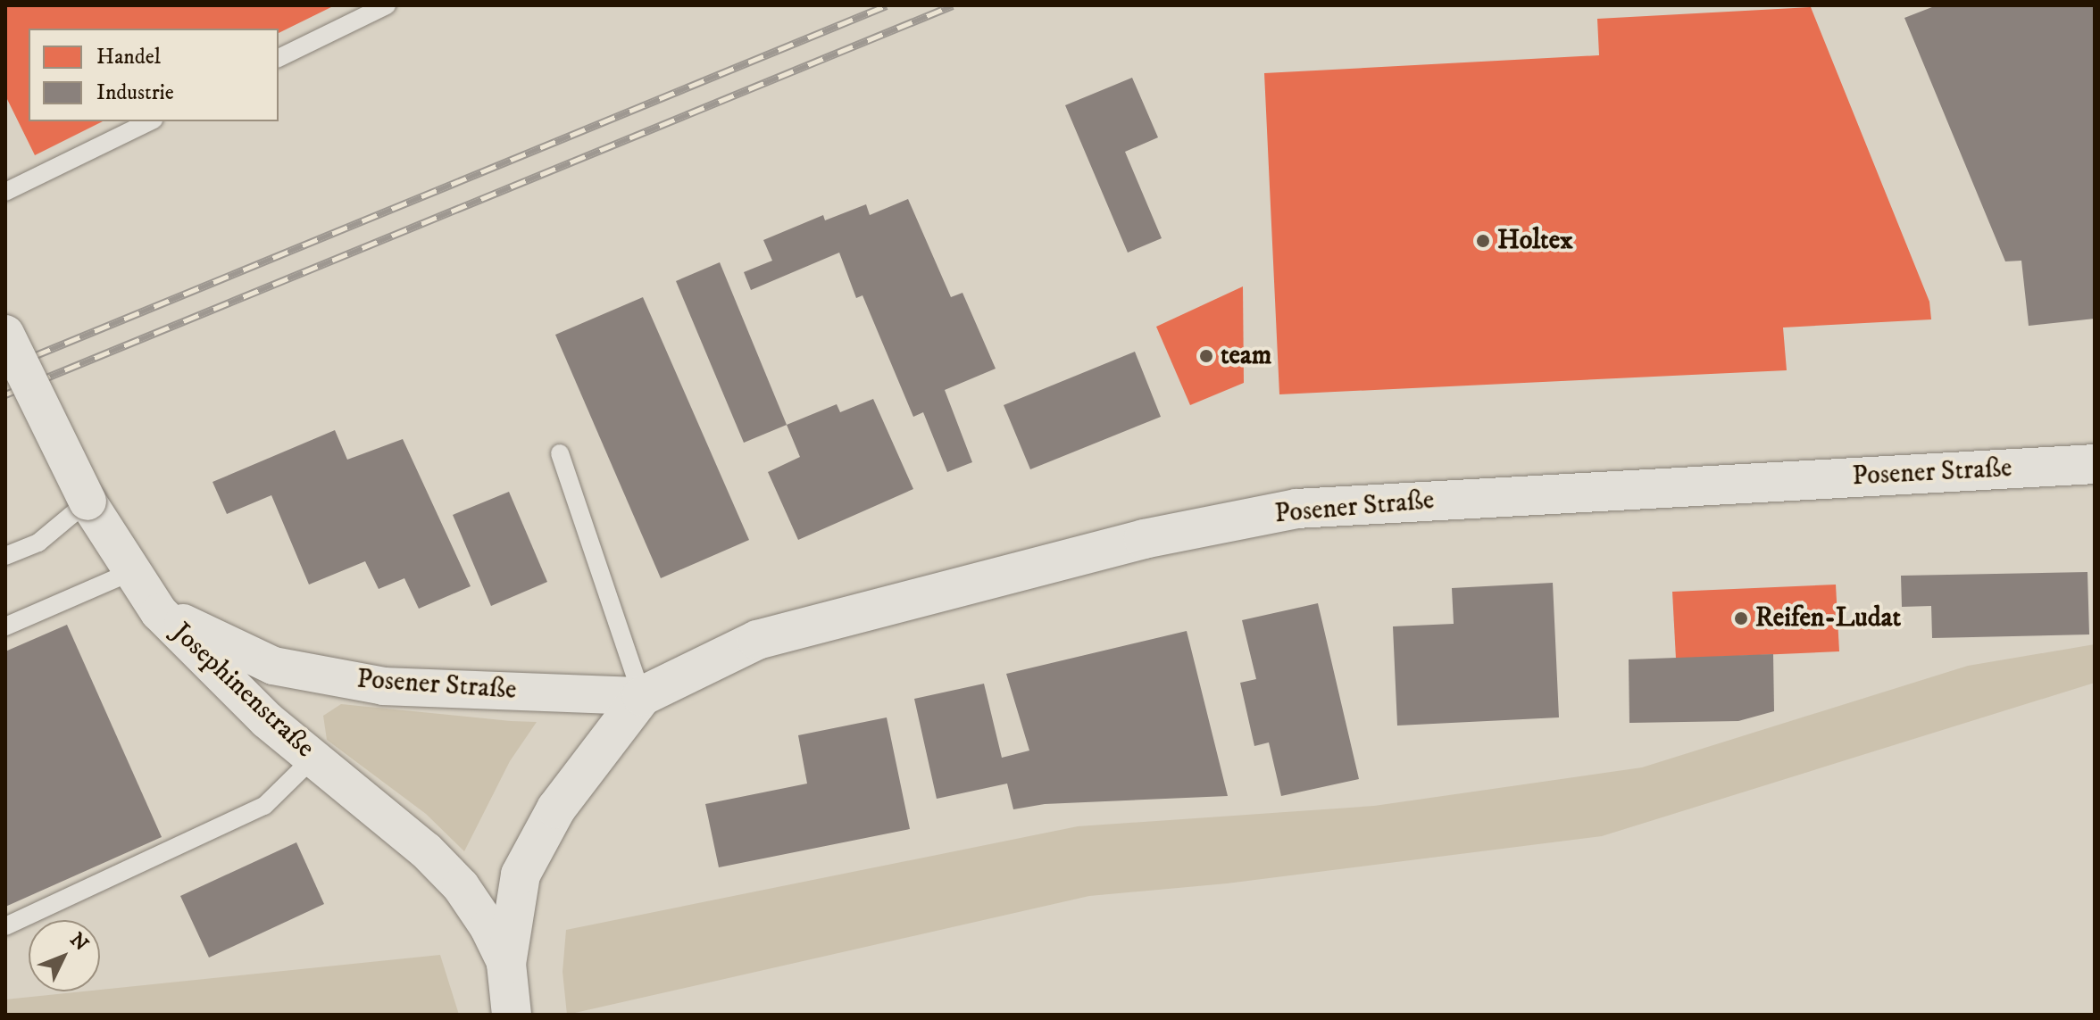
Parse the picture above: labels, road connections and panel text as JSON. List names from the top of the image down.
{
  "streets": {
    "street": ["Posener Straße", "Josephinenstraße"]
  },
  "crossings": [
    ["Posener Straße", "Josephinenstraße"]
  ],
  "places": ["Holtex", "team", "Reifen-Ludat"],
  "legend": ["Handel", "Industrie"],
  "north": "top right"
}
